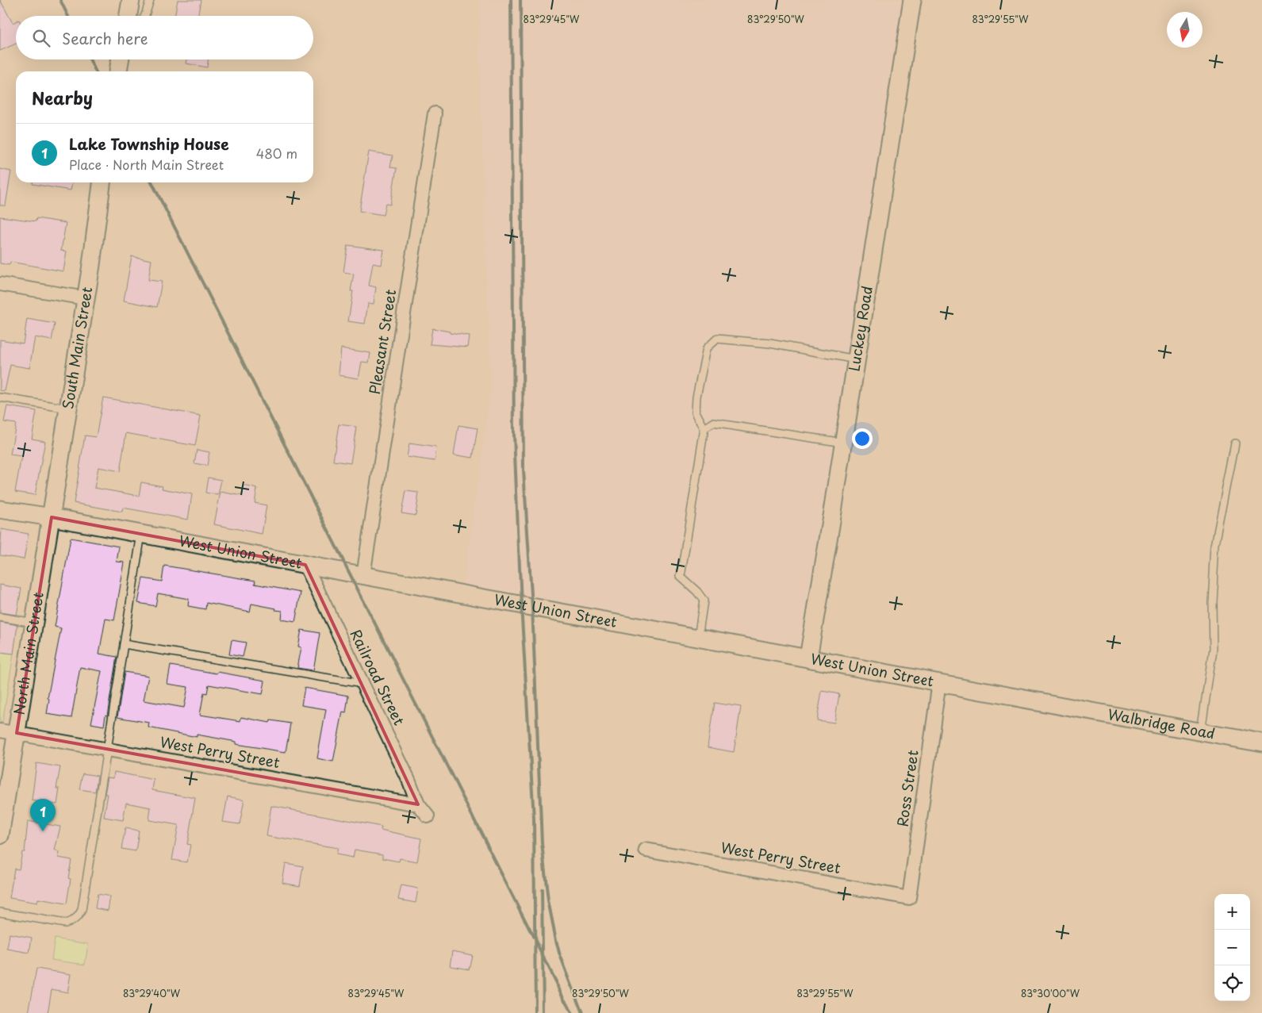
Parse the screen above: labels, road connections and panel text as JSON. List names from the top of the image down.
{
  "streets": {
    "street": [
      "Luckey Road",
      "Pleasant Street",
      "South Main Street",
      "West Union Street",
      "North Main Street",
      "Railroad Street",
      "Walbridge Road",
      "West Perry Street",
      "Ross Street"
    ]
  },
  "crossings": [
    ["Luckey Road", "West Union Street"],
    ["Pleasant Street", "West Union Street"],
    ["South Main Street", "West Union Street"],
    ["South Main Street", "North Main Street"],
    ["West Union Street", "North Main Street"],
    ["West Union Street", "Railroad Street"],
    ["West Union Street", "Walbridge Road"],
    ["West Union Street", "Ross Street"],
    ["North Main Street", "West Perry Street"],
    ["Railroad Street", "West Perry Street"],
    ["West Perry Street", "Ross Street"]
  ],
  "north": "bottom",
  "page": {
    "search": "Search here",
    "heading": "Nearby",
    "list": [
      {
        "mark": "1",
        "name": "Lake Township House",
        "note": "Place · North Main Street",
        "value": "480 m"
      }
    ],
    "pins": "1",
    "map_buttons": ["+", "−"]
  },
  "coordinates": [
    "83°29'45\"W",
    "83°29'50\"W",
    "83°29'55\"W",
    "83°29'40\"W",
    "83°30'00\"W"
  ]
}
